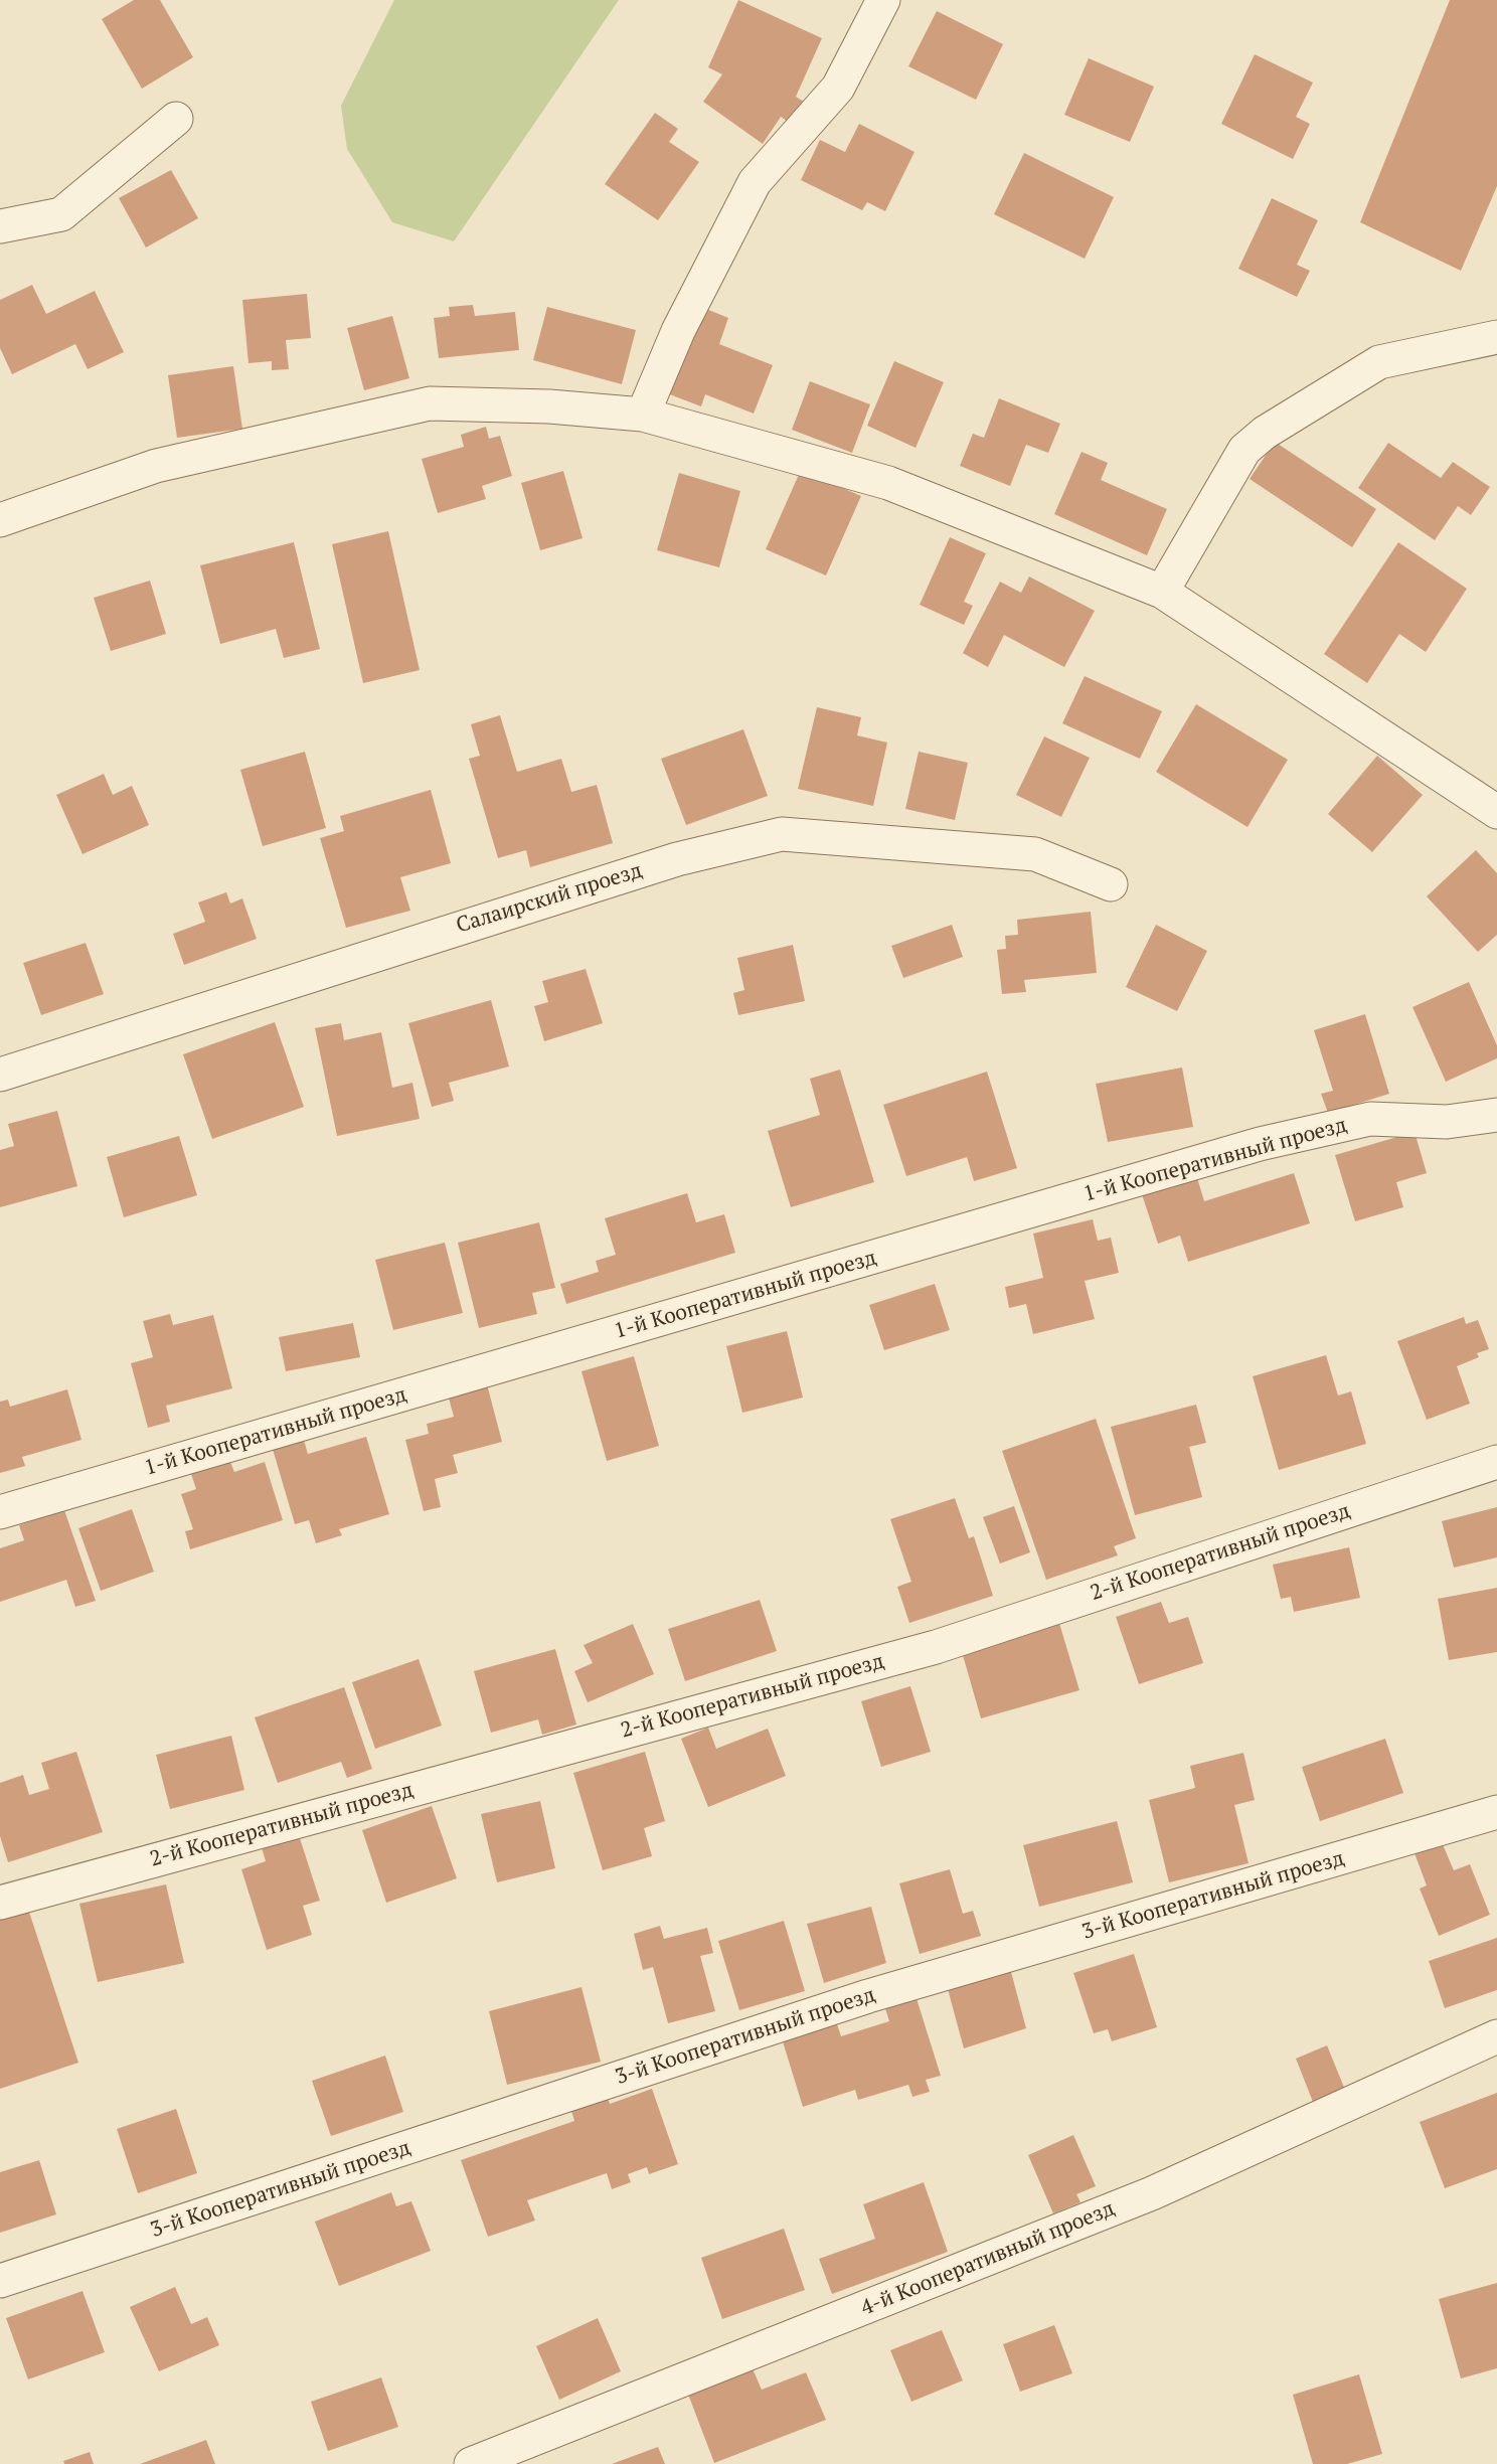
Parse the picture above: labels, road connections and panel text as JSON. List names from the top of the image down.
{
  "streets": {
    "street": [
      "Салаирский проезд",
      "1-й Кооперативный проезд",
      "2-й Кооперативный проезд",
      "3-й Кооперативный проезд",
      "4-й Кооперативный проезд"
    ]
  }
}
